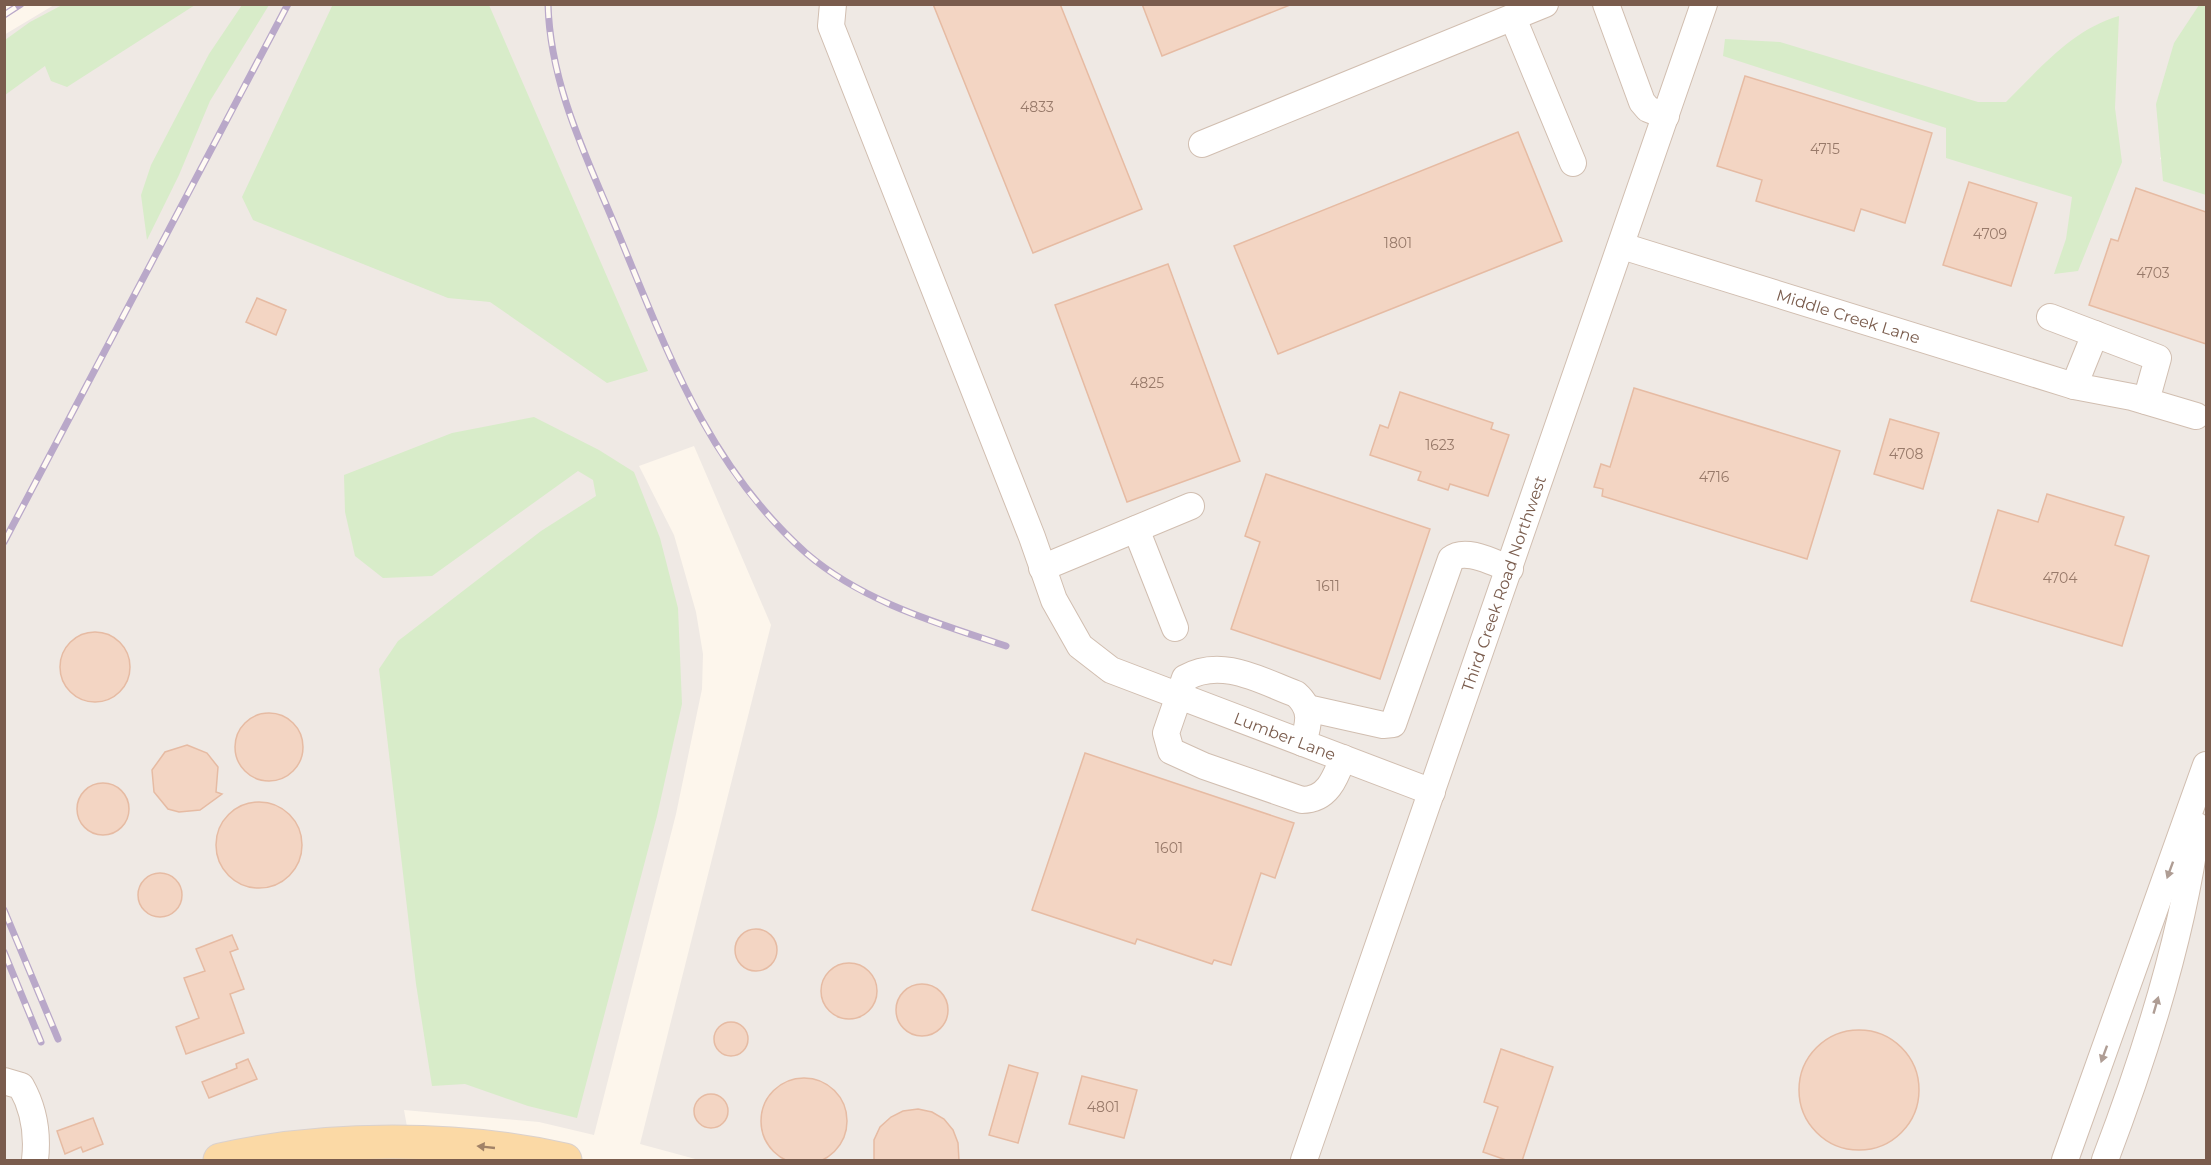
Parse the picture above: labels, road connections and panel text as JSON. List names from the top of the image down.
{
  "streets": {
    "street": ["Middle Creek Lane", "Third Creek Road Northwest", "Lumber Lane"]
  },
  "crossings": [
    ["Middle Creek Lane", "Third Creek Road Northwest"],
    ["Third Creek Road Northwest", "Lumber Lane"]
  ],
  "house_numbers": [
    "4833",
    "4715",
    "4709",
    "1801",
    "4703",
    "4825",
    "1623",
    "4708",
    "4716",
    "4704",
    "1611",
    "1601",
    "4801"
  ]
}
